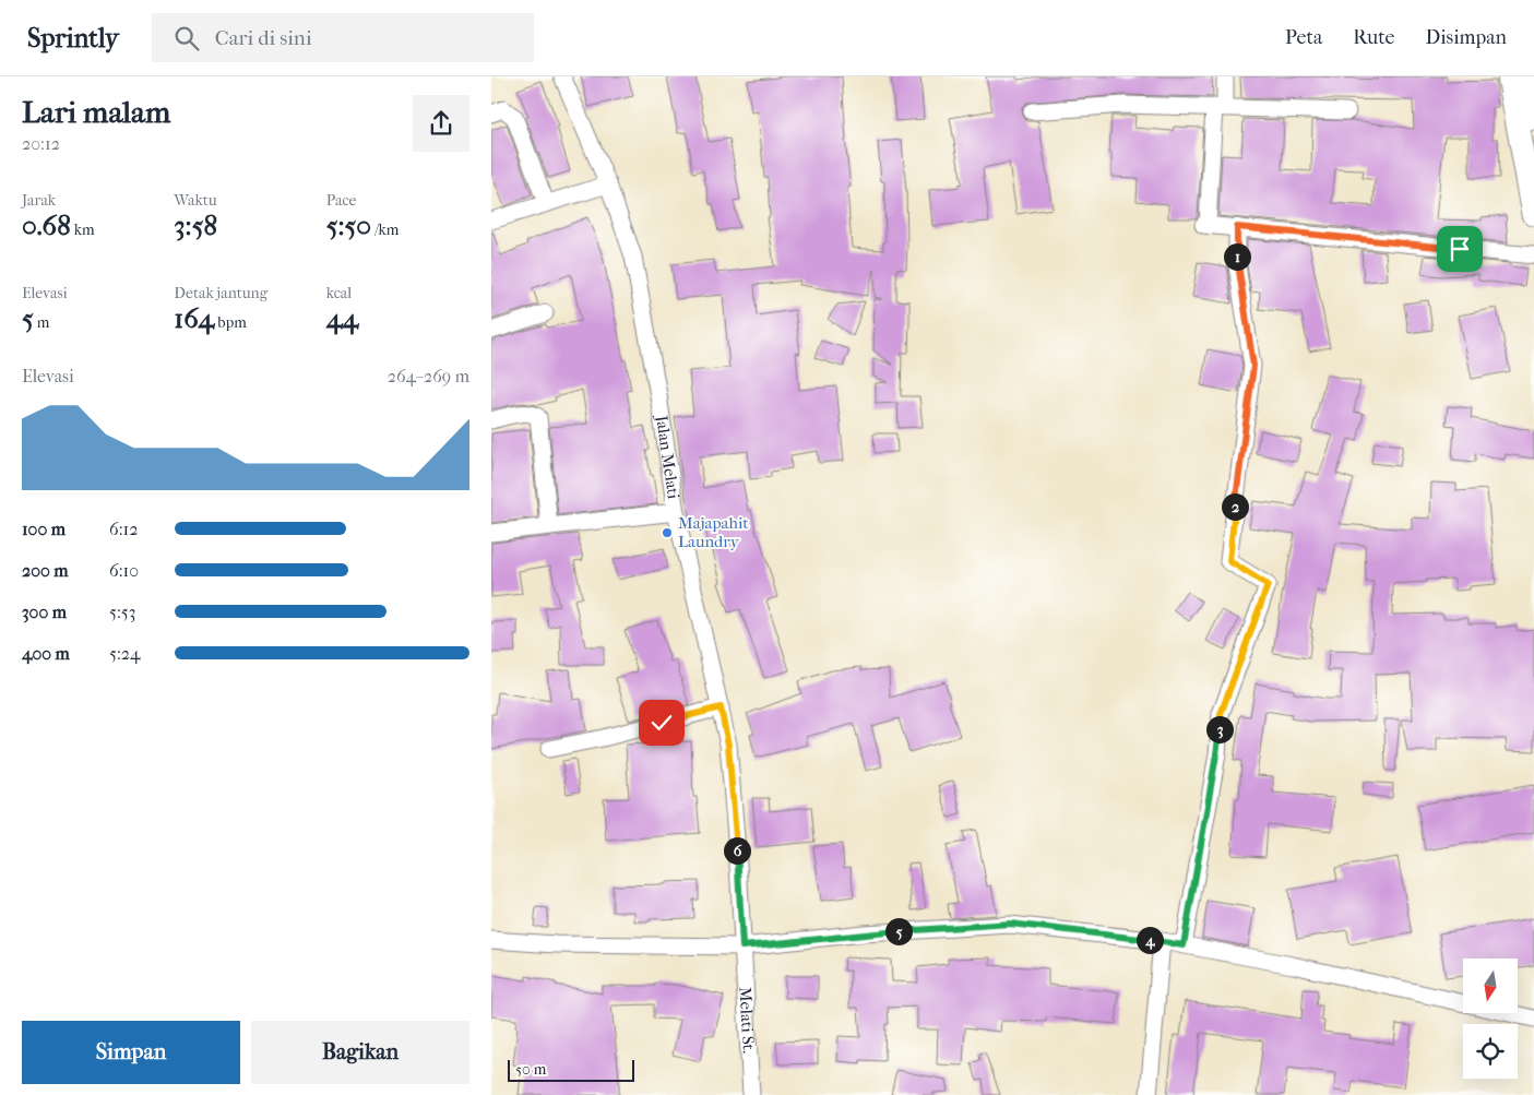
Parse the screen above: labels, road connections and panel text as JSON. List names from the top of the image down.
{
  "streets": {
    "street": ["Jalan Melati", "Melati St."]
  },
  "crossings": [
    ["Jalan Melati", "Melati St."]
  ],
  "places": ["Majapahit Laundry"],
  "scale_bar": "50 m",
  "north": "bottom",
  "page": {
    "header": "Sprintly",
    "search": "Cari di sini",
    "nav": ["Peta", "Rute", "Disimpan"],
    "heading": ["Lari malam", "20:12"],
    "stats": [
      ["Jarak", "0.68 km"],
      ["Waktu", "3:58"],
      ["Pace", "5:50 /km"],
      ["Elevasi", "5 m"],
      ["Detak jantung", "164 bpm"],
      ["kcal", "44"]
    ],
    "pins": [
      "1",
      "2",
      "3",
      "6",
      "5",
      "4"
    ],
    "chart": ["Elevasi", "264–269 m"],
    "list": [
      {
        "name": "100 m",
        "note": "6:12"
      },
      {
        "name": "200 m",
        "note": "6:10"
      },
      {
        "name": "300 m",
        "note": "5:53"
      },
      {
        "name": "400 m",
        "note": "5:24"
      }
    ],
    "buttons": ["Simpan", "Bagikan"],
    "scale": "50 m"
  }
}
